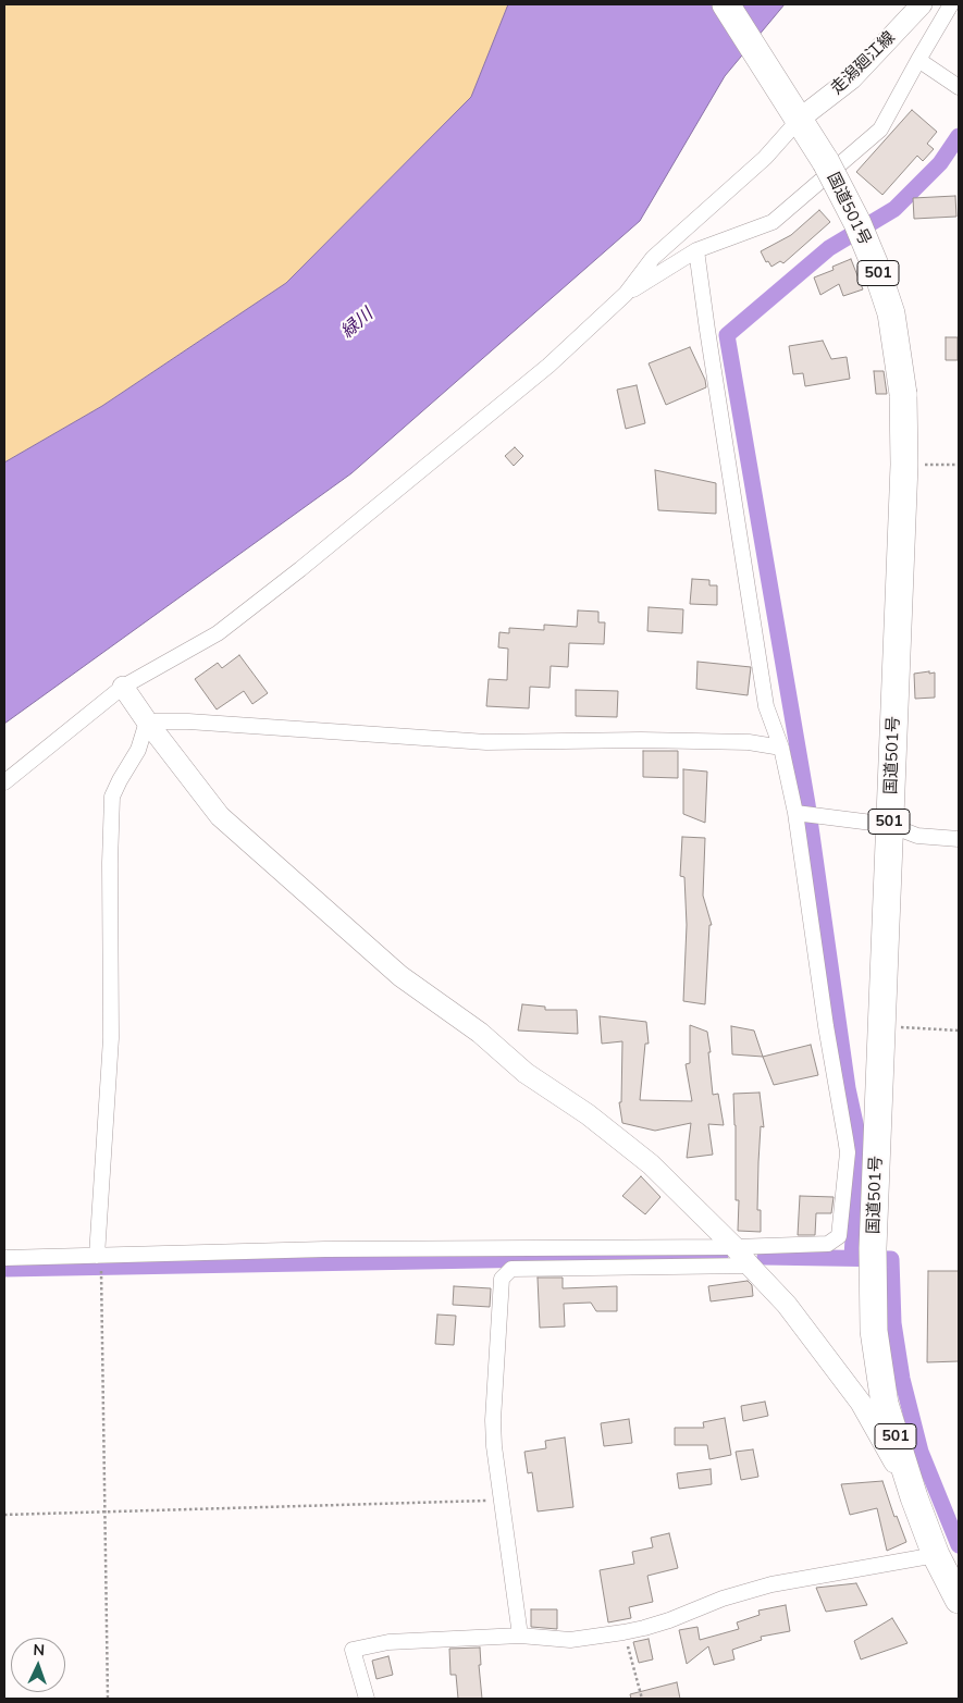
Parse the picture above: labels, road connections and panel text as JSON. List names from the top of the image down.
{
  "streets": {
    "highway": ["国道501号", "501"],
    "street": ["走潟廻江線"]
  },
  "crossings": [
    ["走潟廻江線", "国道501号"]
  ],
  "water": ["緑川"],
  "north": "top"
}
